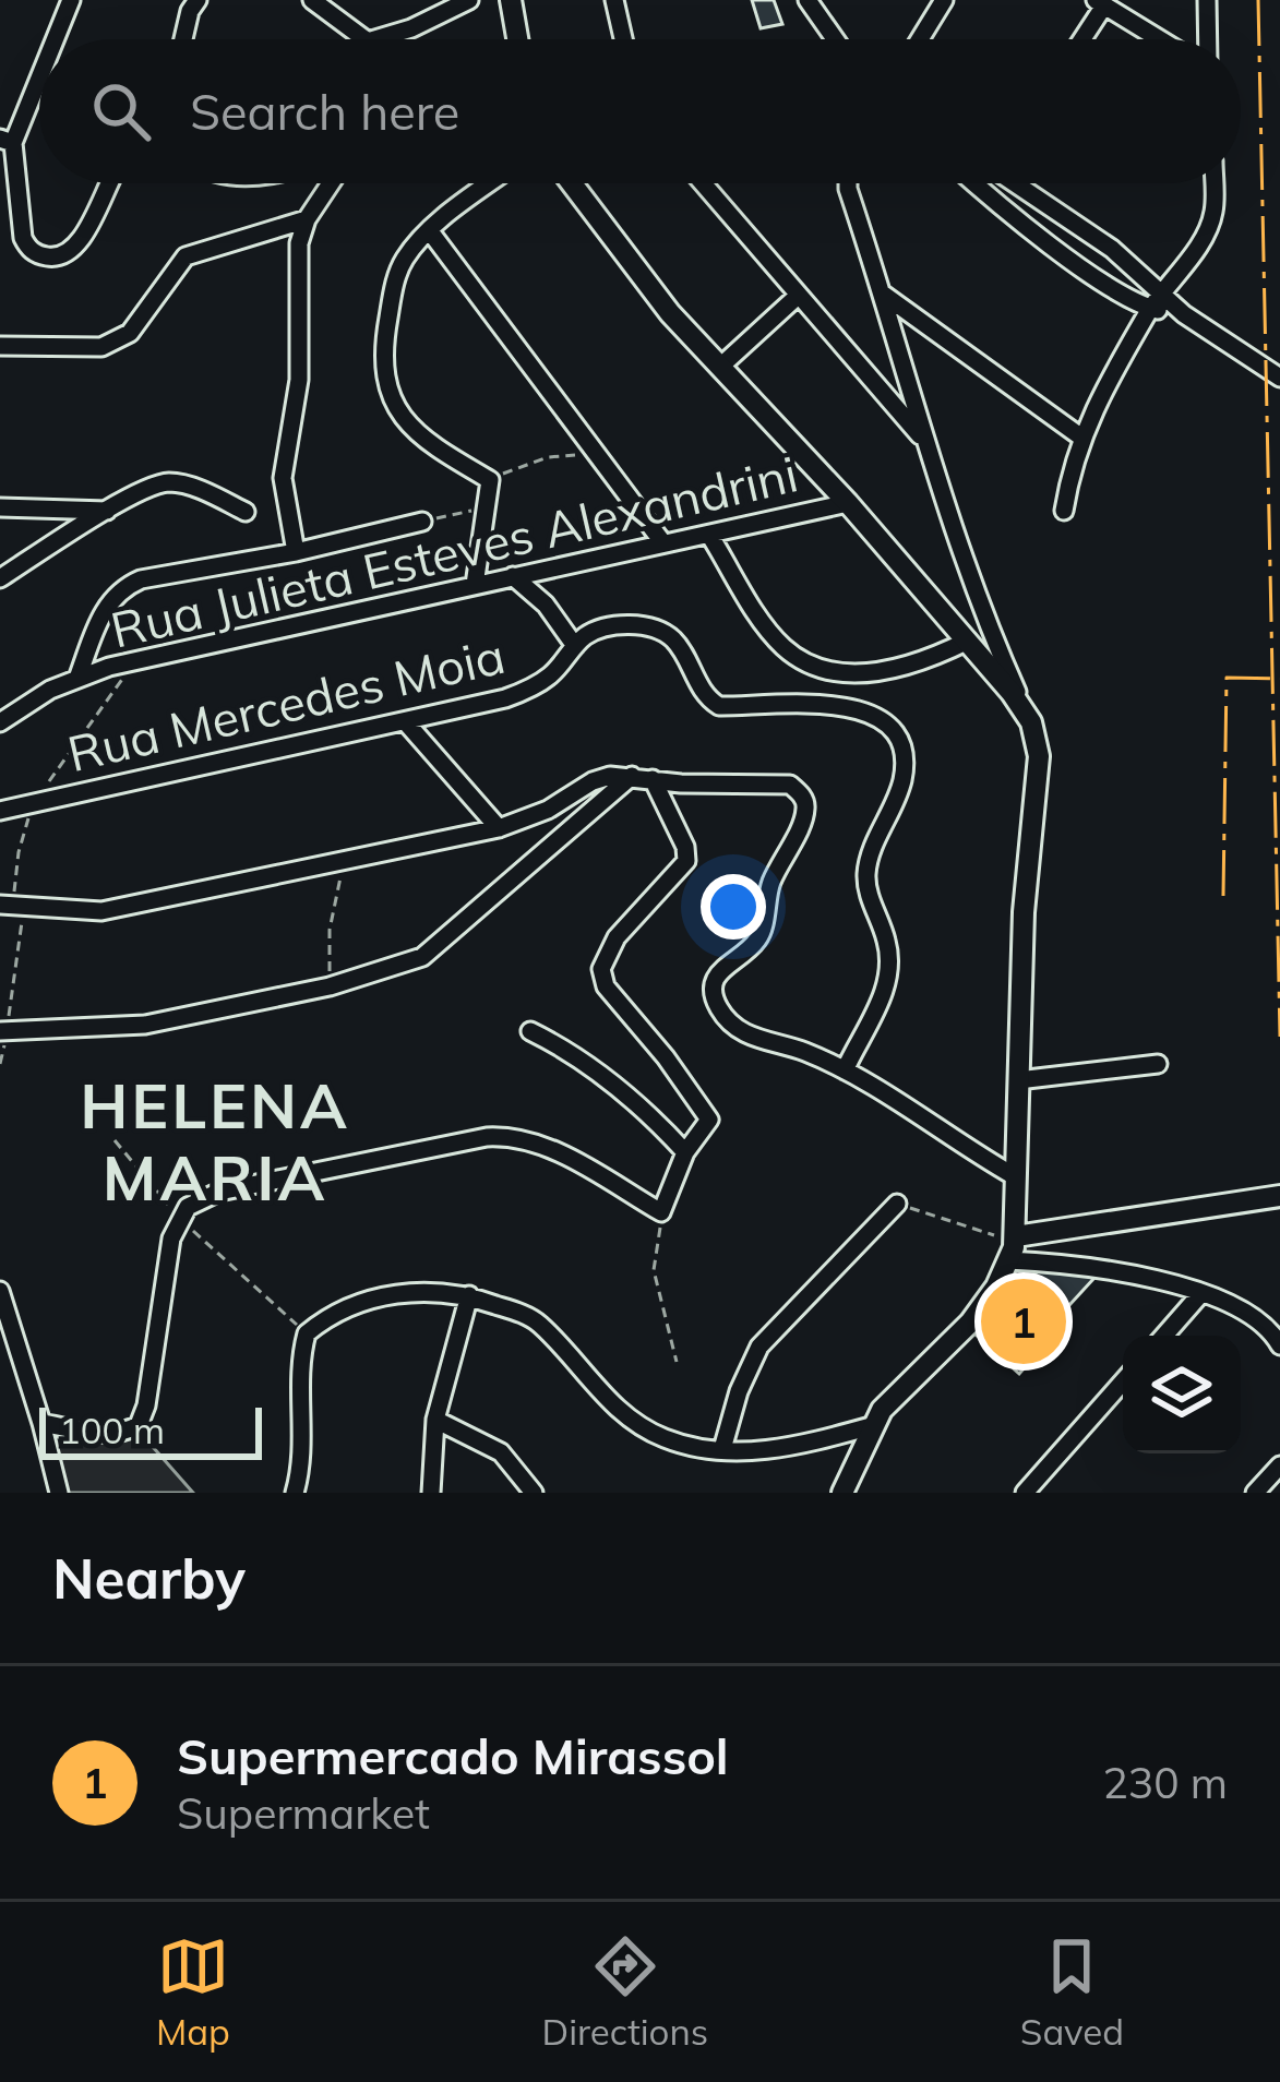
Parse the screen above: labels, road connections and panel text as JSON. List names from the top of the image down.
{
  "streets": {
    "street": ["Rua Julieta Esteves Alexandrini", "Rua Mercedes Moia"]
  },
  "districts": ["HELENA MARIA"],
  "scale_bar": "100 m",
  "page": {
    "search": "Search here",
    "pins": "1",
    "scale": "100 m",
    "heading": "Nearby",
    "list": [
      {
        "mark": "1",
        "name": "Supermercado Mirassol",
        "note": "Supermarket",
        "value": "230 m"
      }
    ],
    "nav": ["Map", "Directions", "Saved"]
  }
}
